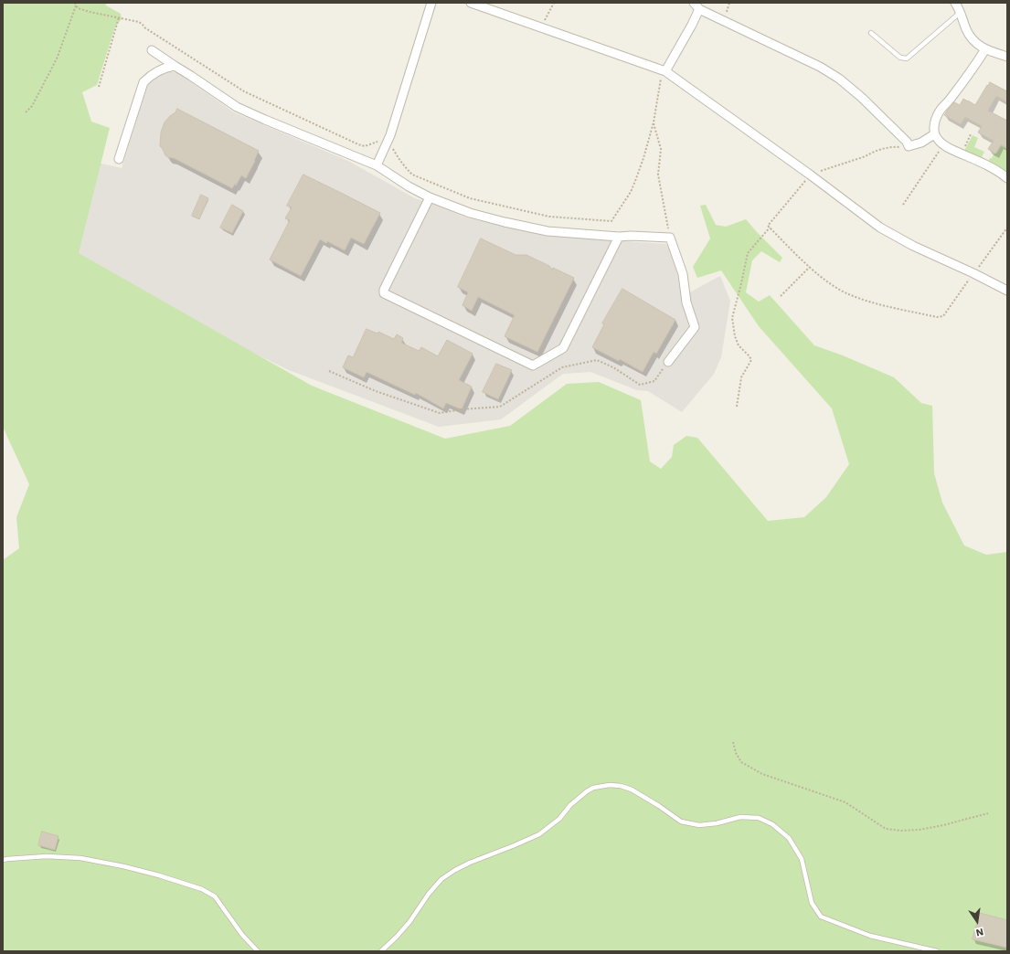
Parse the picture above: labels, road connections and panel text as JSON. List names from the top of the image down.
{
  "north": "bottom"
}
